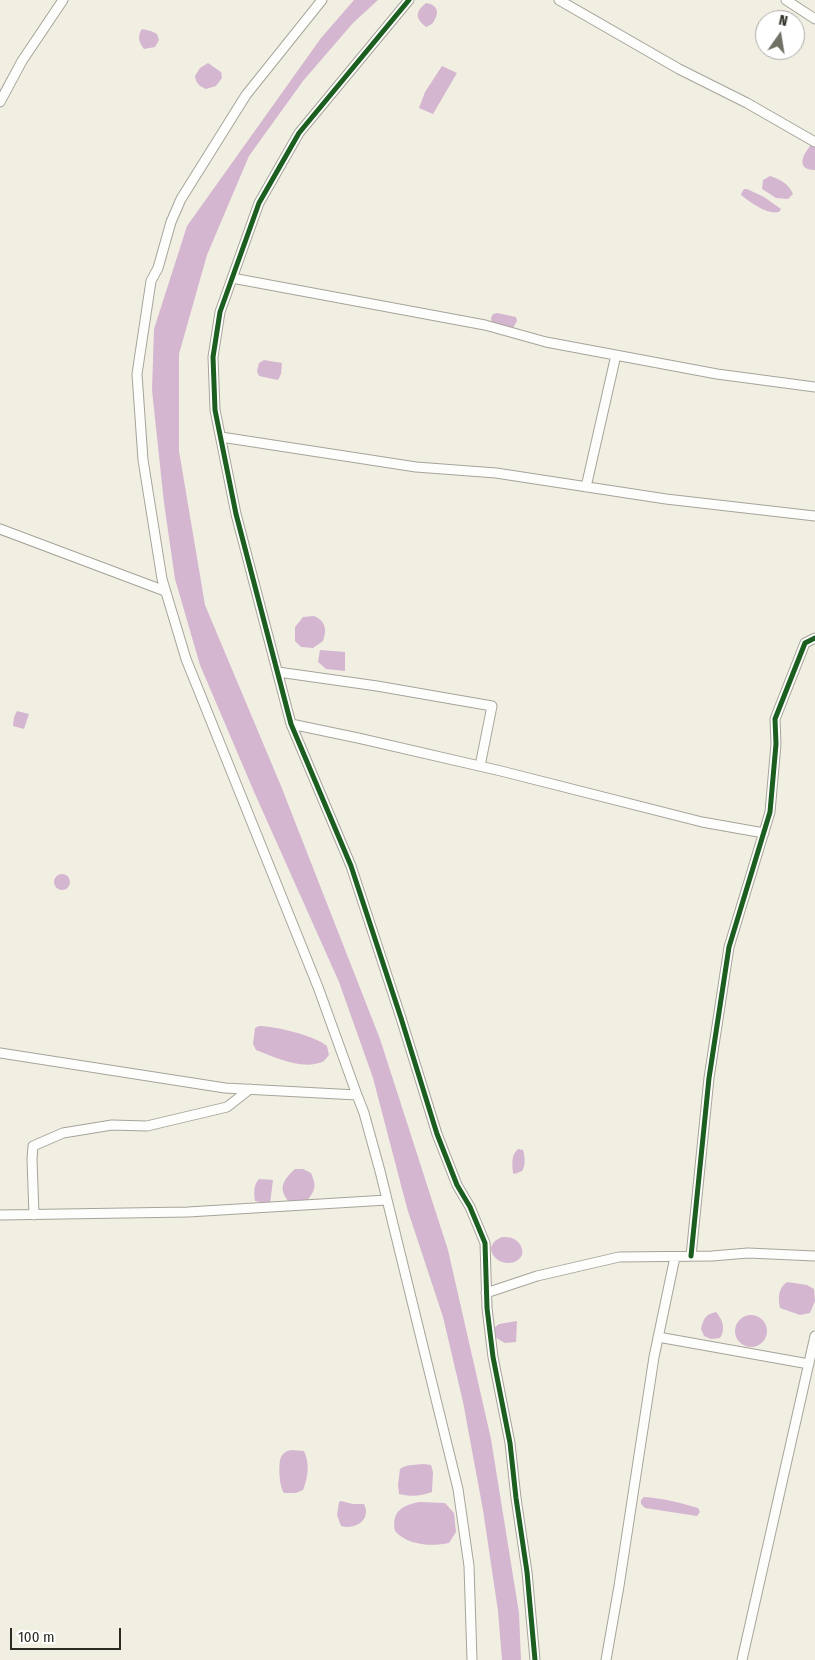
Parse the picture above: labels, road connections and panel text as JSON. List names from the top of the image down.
{
  "scale_bar": "100 m",
  "north": "top"
}
